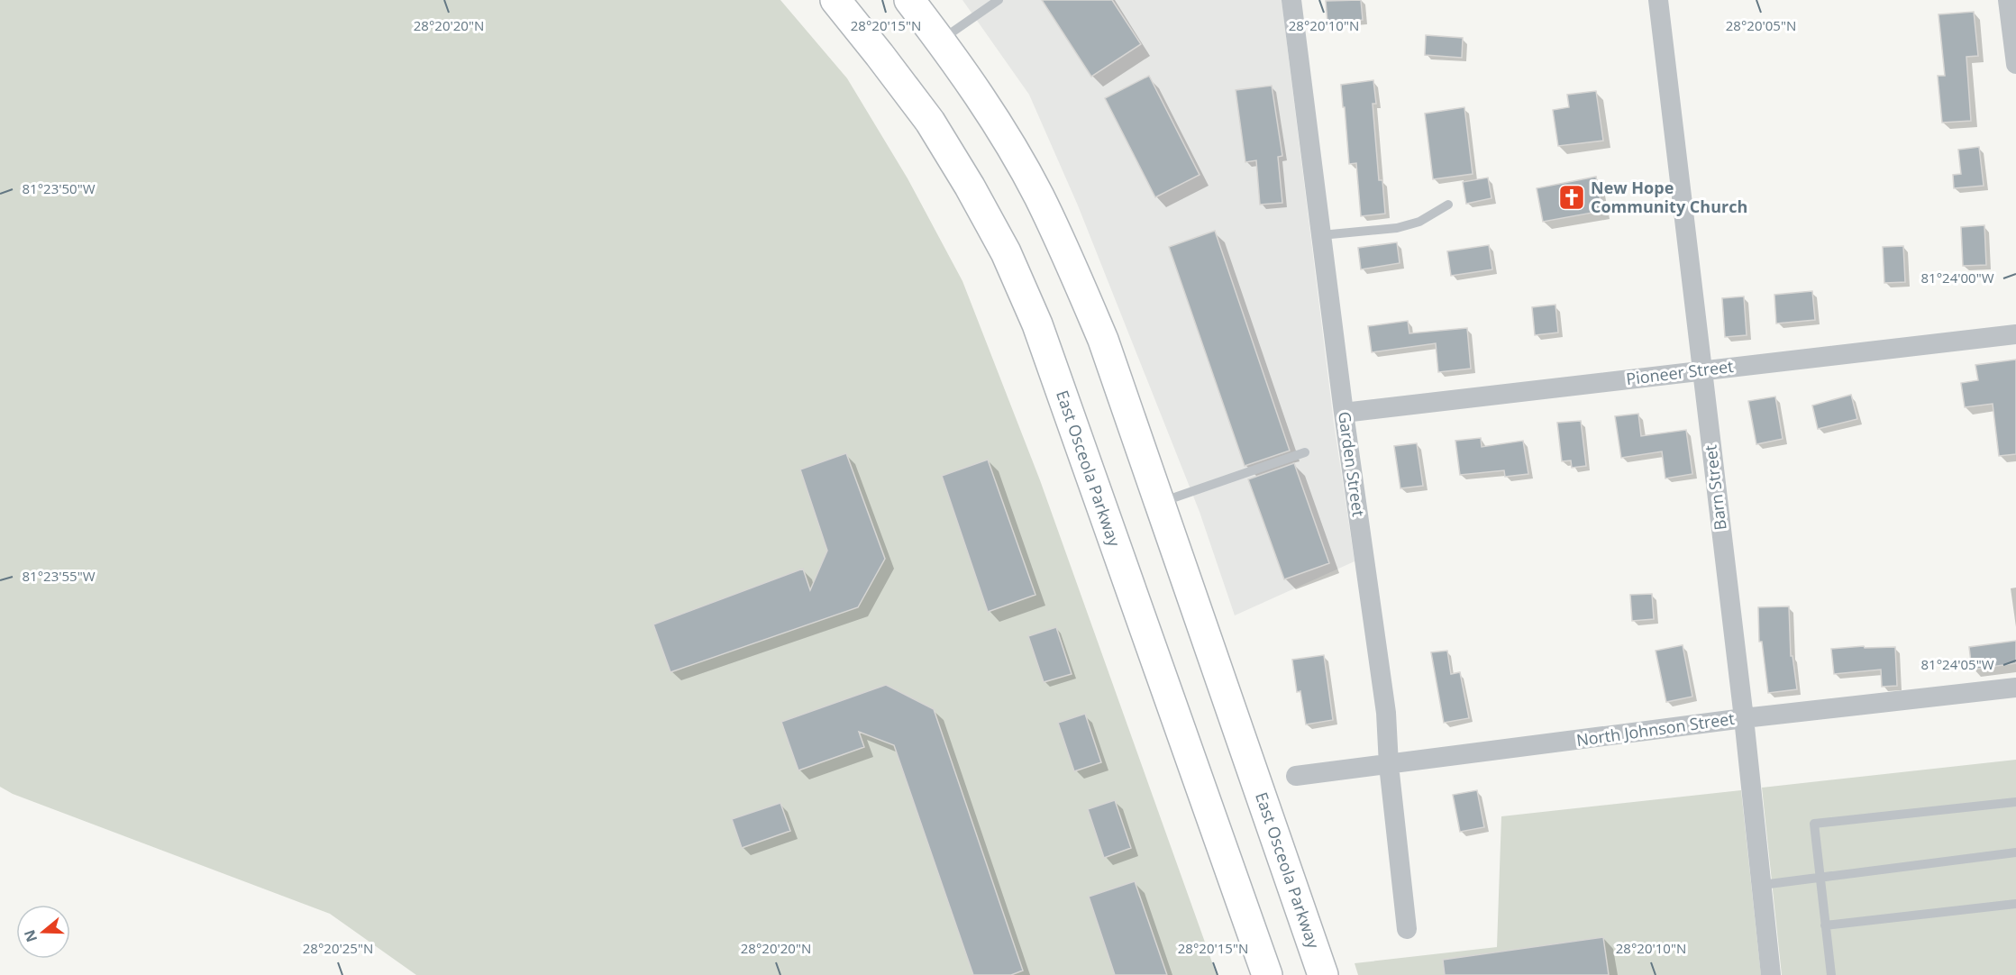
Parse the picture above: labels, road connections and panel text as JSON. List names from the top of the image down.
{
  "streets": {
    "main road": ["East Osceola Parkway"],
    "street": [
      "Pioneer Street",
      "Garden Street",
      "Barn Street",
      "North Johnson Street"
    ]
  },
  "crossings": [
    ["Pioneer Street", "Garden Street"],
    ["Pioneer Street", "Barn Street"],
    ["Garden Street", "North Johnson Street"],
    ["Barn Street", "North Johnson Street"]
  ],
  "places": {
    "church": ["New Hope Community Church"]
  },
  "north": "left",
  "coordinates": [
    "28°20'20\"N",
    "28°20'15\"N",
    "28°20'10\"N",
    "28°20'05\"N",
    "81°23'50\"W",
    "81°24'00\"W",
    "81°23'55\"W",
    "81°24'05\"W",
    "28°20'25\"N"
  ]
}
